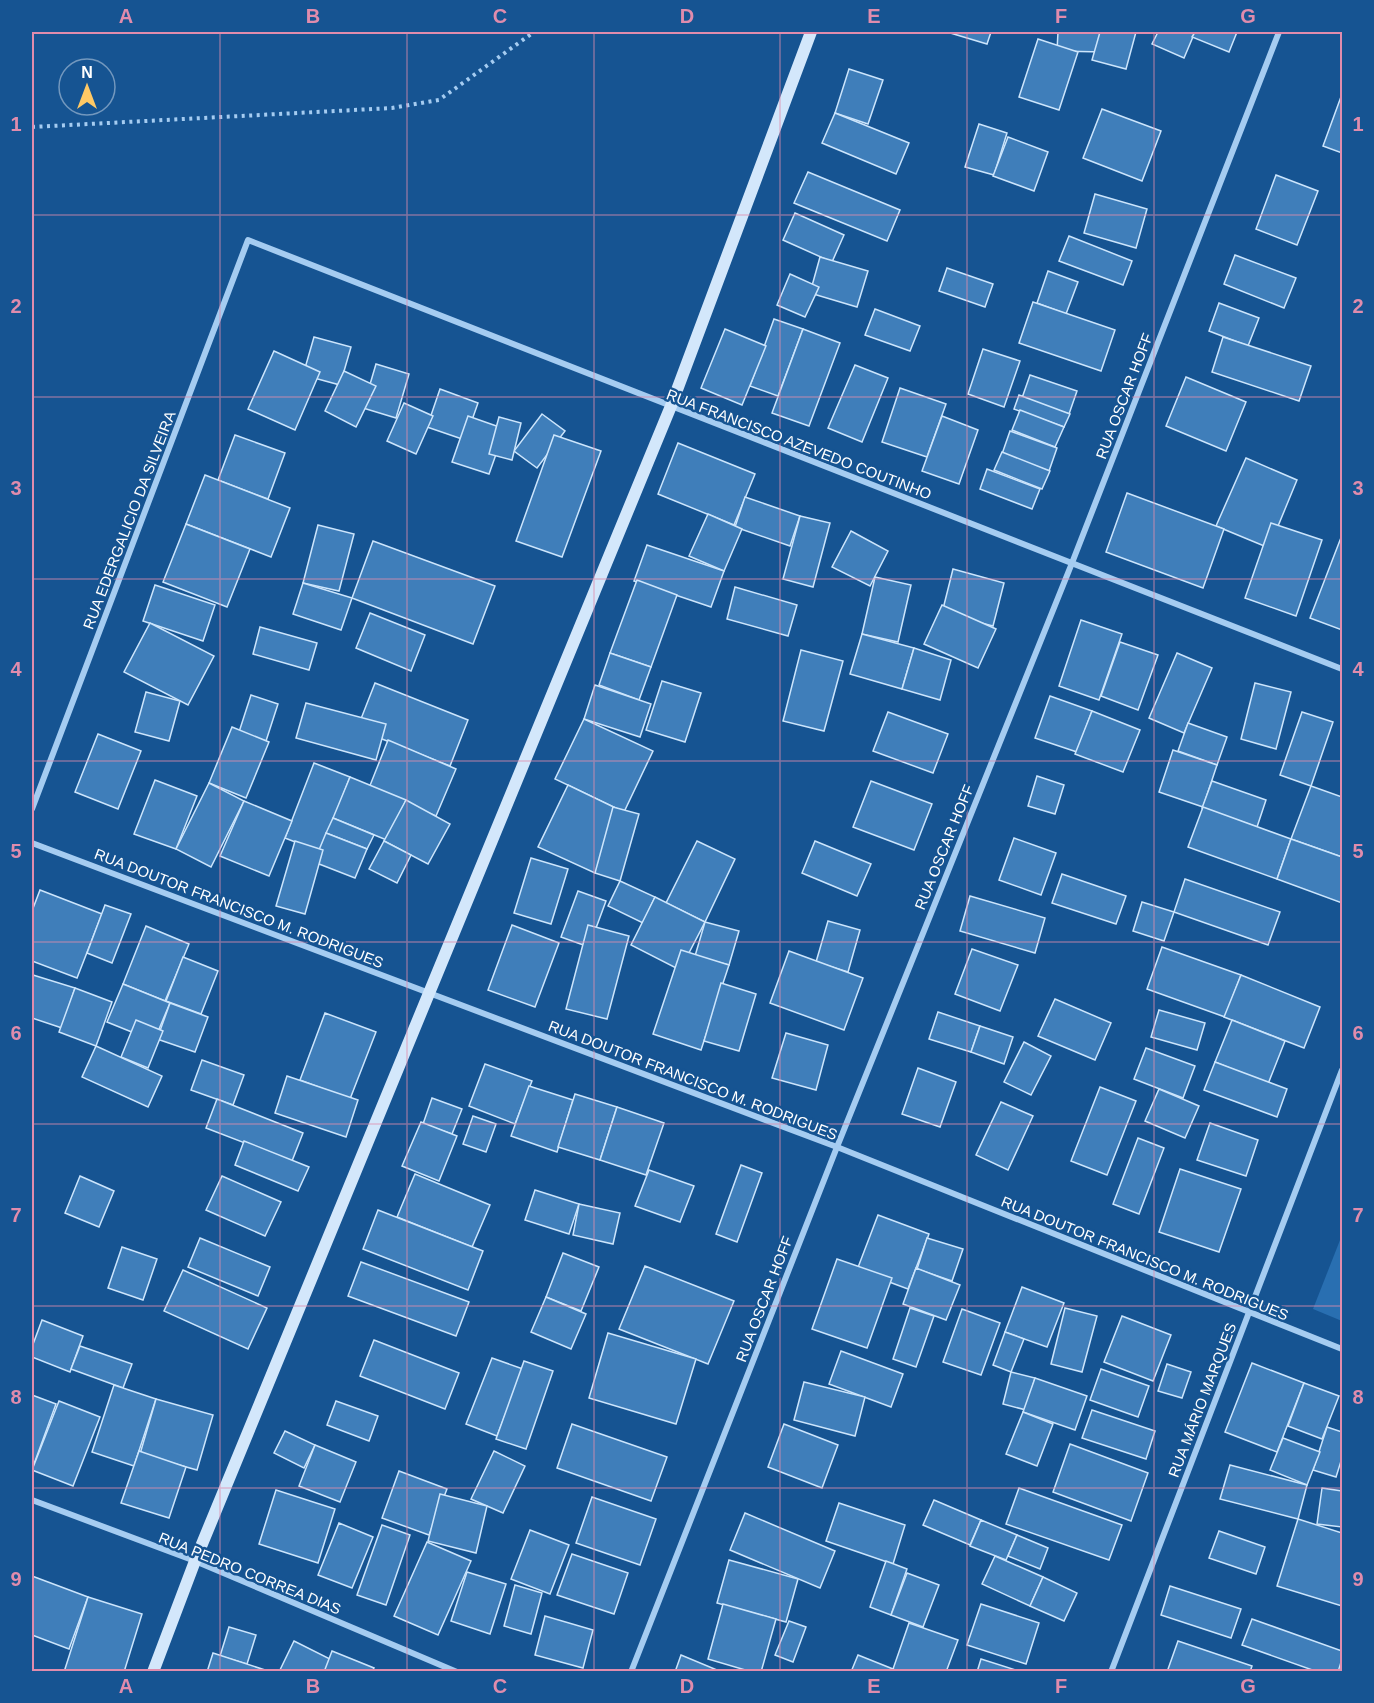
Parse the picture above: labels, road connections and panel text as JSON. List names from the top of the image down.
{
  "streets": {
    "street": [
      "RUA OSCAR HOFF",
      "RUA FRANCISCO AZEVEDO COUTINHO",
      "RUA EDERGALICIO DA SILVEIRA",
      "RUA DOUTOR FRANCISCO M. RODRIGUES",
      "RUA MÁRIO MARQUES",
      "RUA PEDRO CORREA DIAS"
    ]
  },
  "crossings": [
    ["RUA OSCAR HOFF", "RUA FRANCISCO AZEVEDO COUTINHO"],
    ["RUA OSCAR HOFF", "RUA DOUTOR FRANCISCO M. RODRIGUES"],
    ["RUA FRANCISCO AZEVEDO COUTINHO", "RUA EDERGALICIO DA SILVEIRA"],
    ["RUA DOUTOR FRANCISCO M. RODRIGUES", "RUA MÁRIO MARQUES"]
  ],
  "north": "top",
  "grid": {
    "columns": [
      "A",
      "B",
      "C",
      "D",
      "E",
      "F",
      "G"
    ],
    "rows": [
      "1",
      "2",
      "3",
      "4",
      "5",
      "6",
      "7",
      "8",
      "9"
    ]
  }
}
